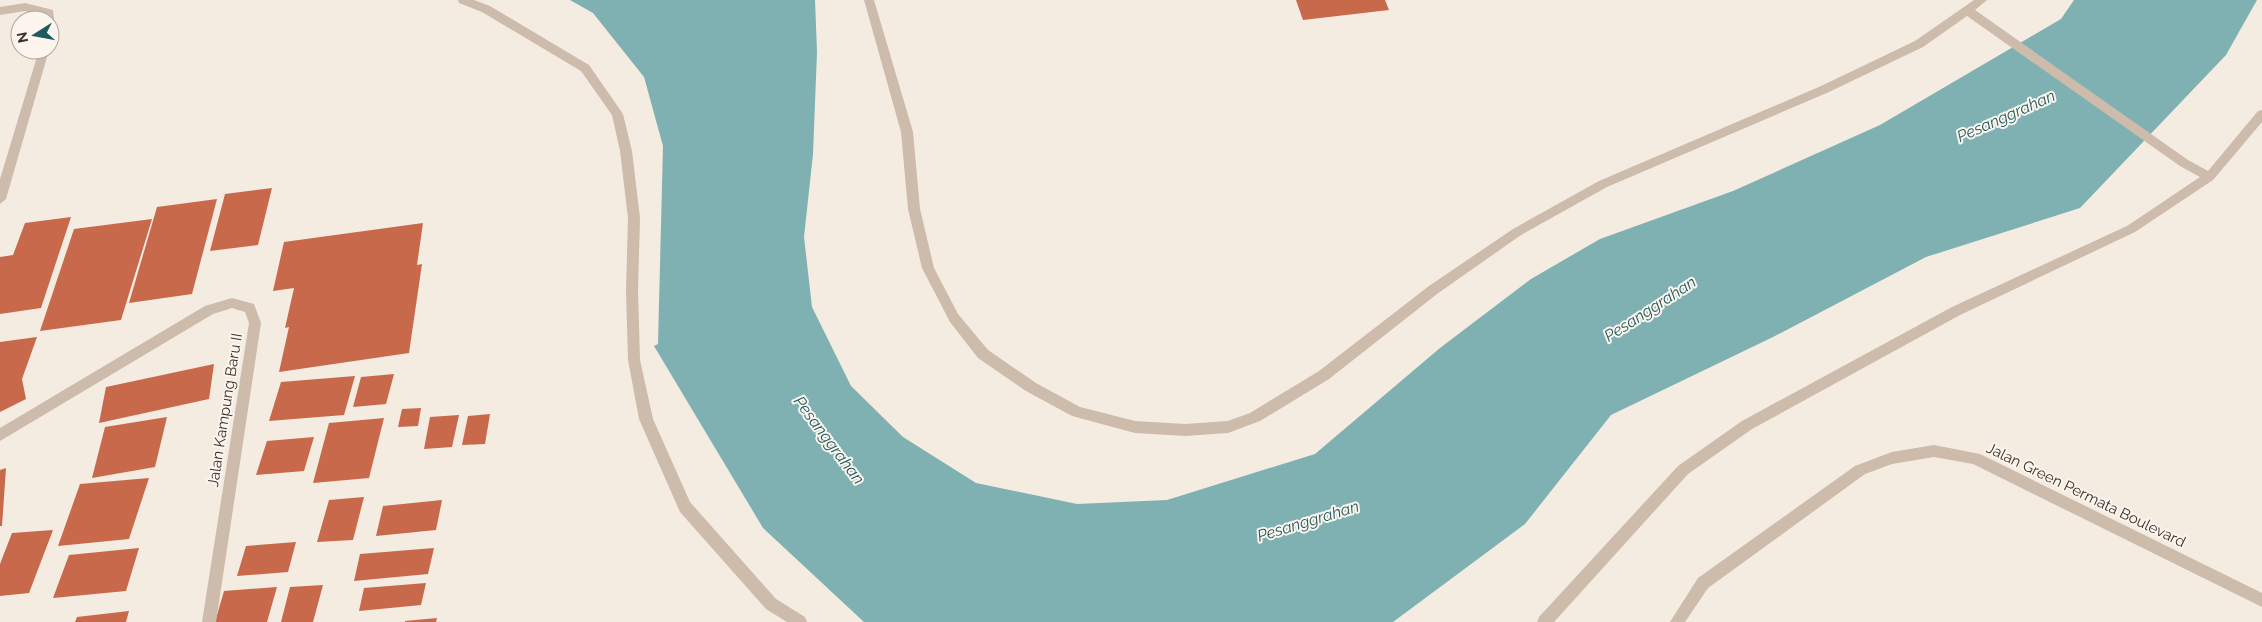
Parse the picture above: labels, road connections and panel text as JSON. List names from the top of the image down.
{
  "streets": {
    "street": ["Jalan Kampung Baru II", "Jalan Green Permata Boulevard"]
  },
  "water": ["Pesanggrahan"],
  "north": "left"
}
